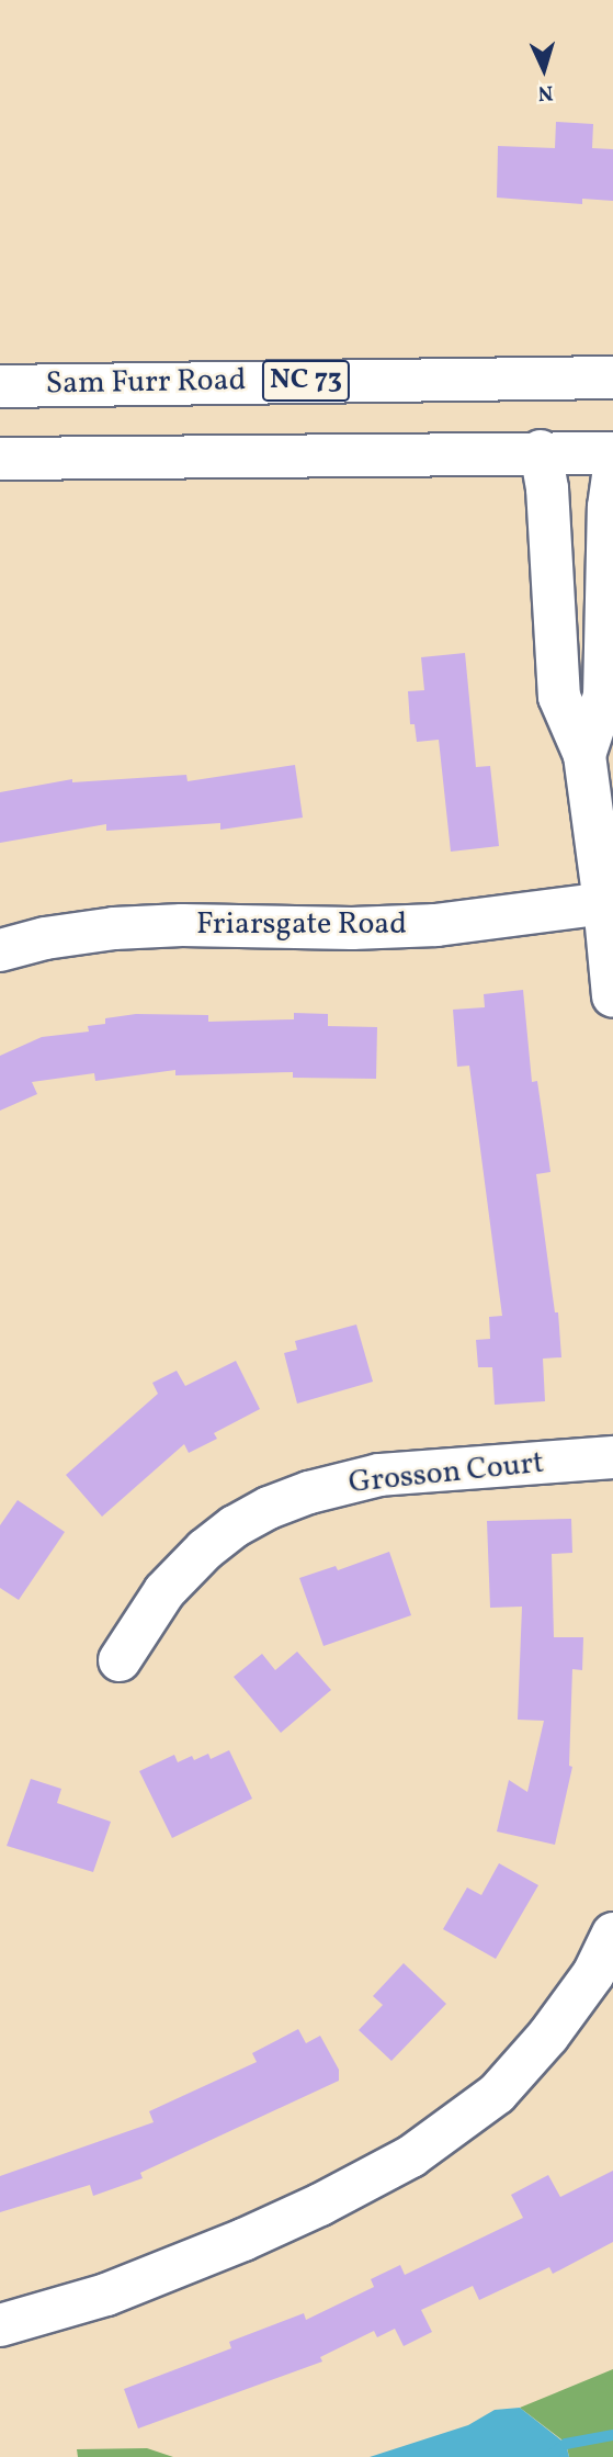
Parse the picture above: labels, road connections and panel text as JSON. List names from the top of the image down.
{
  "streets": {
    "street": [
      "NC 73",
      "Sam Furr Road",
      "Friarsgate Road",
      "Grosson Court"
    ]
  },
  "north": "bottom"
}
